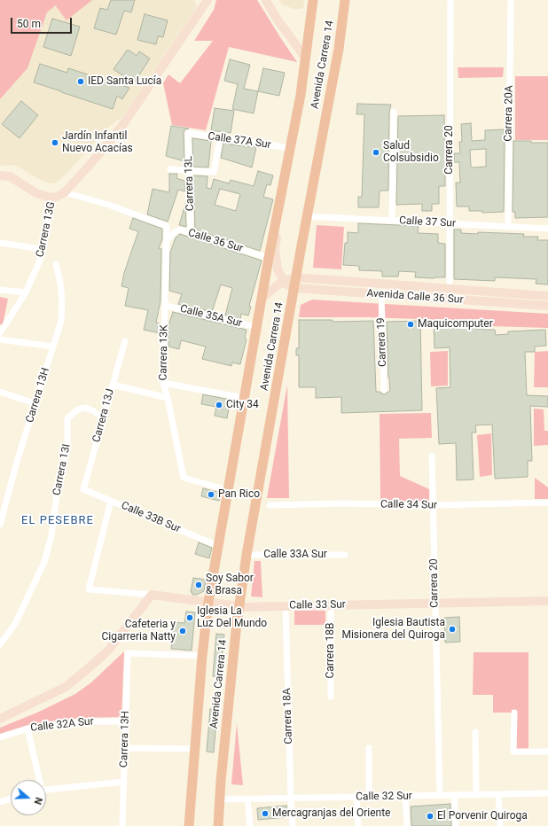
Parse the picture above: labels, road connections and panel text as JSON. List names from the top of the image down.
{
  "streets": {
    "main road": ["Avenida Carrera 14"],
    "street": [
      "Carrera 20A",
      "Calle 37A Sur",
      "Carrera 20",
      "Carrera 13L",
      "Calle 37 Sur",
      "Carrera 13G",
      "Calle 36 Sur",
      "Avenida Calle 36 Sur",
      "Calle 35A Sur",
      "Carrera 19",
      "Carrera 13K",
      "Carrera 13H",
      "Carrera 13J",
      "Carrera 13I",
      "Calle 34 Sur",
      "Calle 33B Sur",
      "Calle 33A Sur",
      "Calle 33 Sur",
      "Carrera 18B",
      "Carrera 18A",
      "Calle 32A Sur",
      "Calle 32 Sur"
    ]
  },
  "crossings": [
    ["Avenida Carrera 14", "Calle 37A Sur"],
    ["Avenida Carrera 14", "Calle 37 Sur"],
    ["Avenida Carrera 14", "Calle 36 Sur"],
    ["Avenida Carrera 14", "Avenida Calle 36 Sur"],
    ["Avenida Carrera 14", "Calle 35A Sur"],
    ["Avenida Carrera 14", "Carrera 13K"],
    ["Avenida Carrera 14", "Carrera 13H"],
    ["Avenida Carrera 14", "Calle 33B Sur"],
    ["Avenida Carrera 14", "Calle 33A Sur"],
    ["Avenida Carrera 14", "Calle 33 Sur"],
    ["Avenida Carrera 14", "Calle 32 Sur"],
    ["Carrera 20A", "Calle 37 Sur"],
    ["Calle 37A Sur", "Carrera 13L"],
    ["Carrera 20", "Calle 37 Sur"],
    ["Carrera 20", "Avenida Calle 36 Sur"],
    ["Carrera 20", "Calle 34 Sur"],
    ["Carrera 20", "Calle 33 Sur"],
    ["Carrera 20", "Calle 32 Sur"],
    ["Carrera 13L", "Calle 36 Sur"],
    ["Carrera 13G", "Carrera 13K"],
    ["Calle 36 Sur", "Carrera 13K"],
    ["Avenida Calle 36 Sur", "Carrera 19"],
    ["Calle 35A Sur", "Carrera 13K"],
    ["Carrera 13H", "Calle 32A Sur"],
    ["Carrera 13J", "Carrera 13I"],
    ["Carrera 13J", "Calle 33B Sur"],
    ["Calle 33B Sur", "Calle 33 Sur"],
    ["Calle 33 Sur", "Carrera 18B"],
    ["Calle 33 Sur", "Carrera 18A"],
    ["Carrera 18A", "Calle 32 Sur"]
  ],
  "districts": ["EL PESEBRE"],
  "places": [
    "IED Santa Lucía",
    "Jardín Infantil Nuevo Acacías",
    "Salud Colsubsidio",
    "Maquicomputer",
    "City 34",
    "Pan Rico",
    "Soy Sabor & Brasa",
    "Iglesia La Luz Del Mundo",
    "Iglesia Bautista Misionera del Quiroga",
    "Cafeteria y Cigarreria Natty",
    "Mercagranjas del Oriente",
    "El Porvenir Quiroga"
  ],
  "scale_bar": "50 m",
  "north": "right"
}
